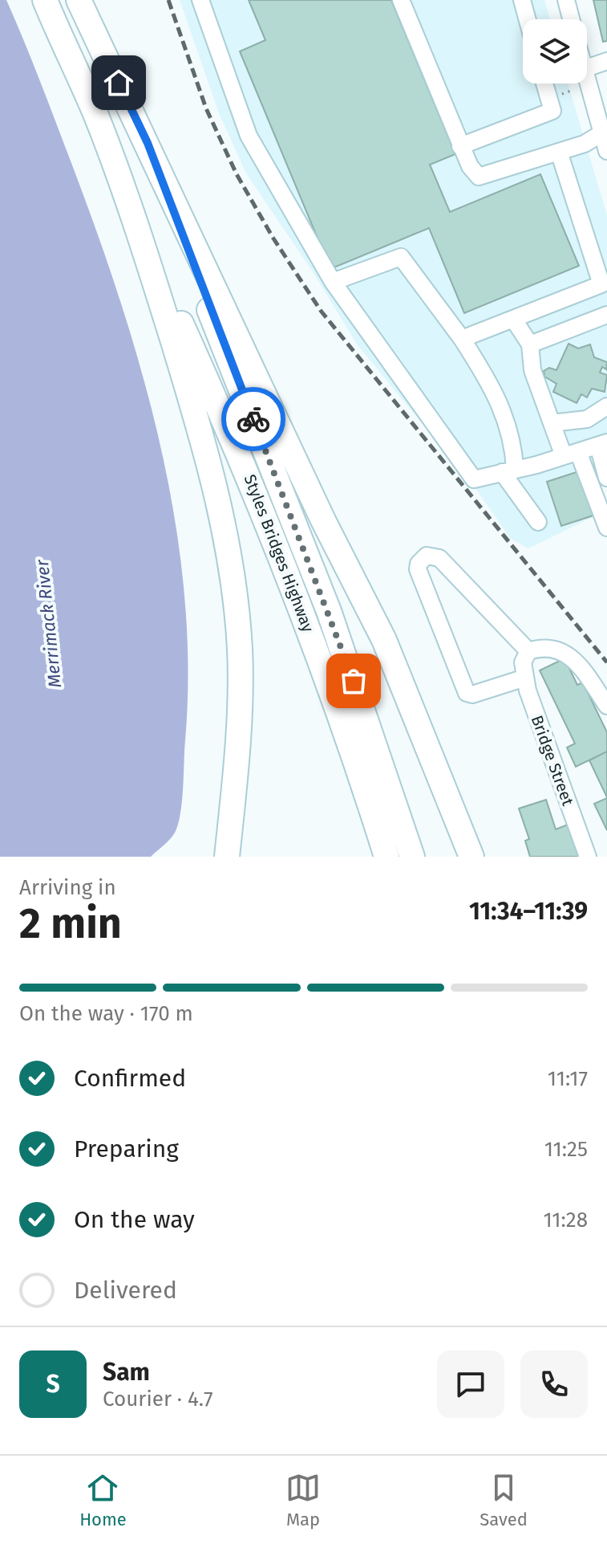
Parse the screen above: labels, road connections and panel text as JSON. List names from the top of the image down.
{
  "streets": {
    "highway": ["Styles Bridges Highway"],
    "street": ["Bridge Street"]
  },
  "water": ["Merrimack River"],
  "page": {
    "heading": ["2 min", "Arriving in", "11:34–11:39"],
    "panel": ["Sam", "Courier · 4.7"],
    "bar": "On the way · 170 m",
    "list": [
      ["Confirmed", "11:17"],
      ["Preparing", "11:25"],
      ["On the way", "11:28"],
      "Delivered"
    ],
    "round": "S",
    "tabs": ["Home", "Map", "Saved"]
  }
}
